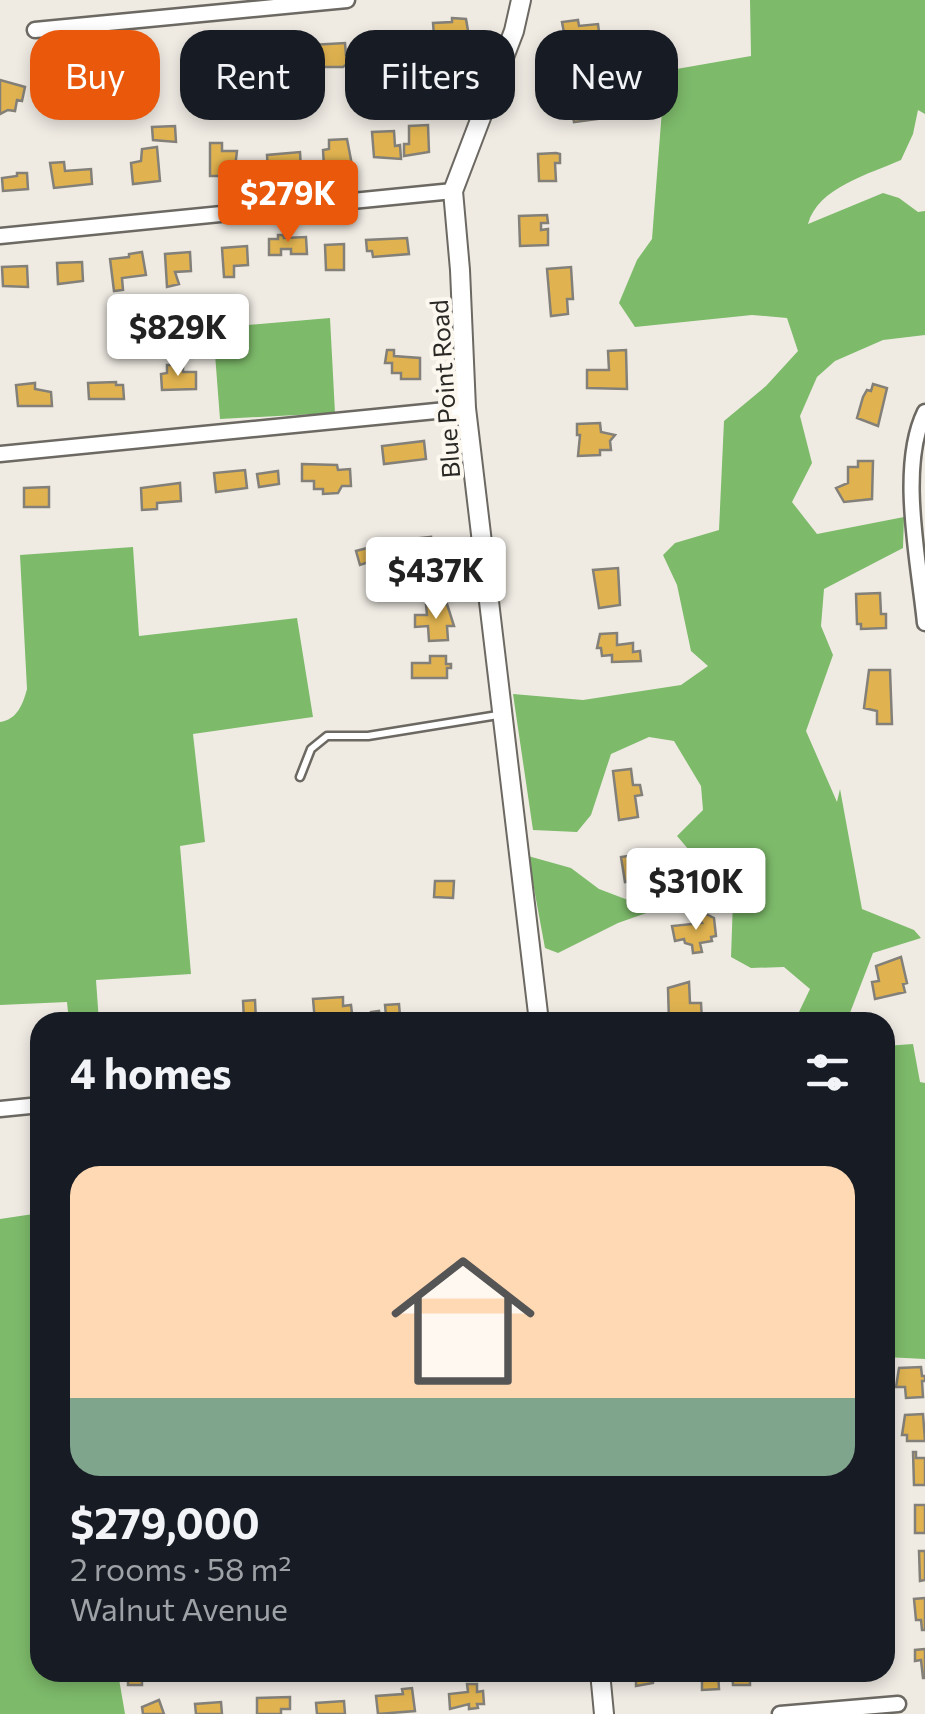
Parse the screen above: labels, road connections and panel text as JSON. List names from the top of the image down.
{
  "streets": {
    "street": ["Blue Point Road"]
  },
  "page": {
    "chip": [
      "Buy",
      "Rent",
      "Filters",
      "New"
    ],
    "price": [
      "$279K",
      "$829K",
      "$437K",
      "$310K"
    ],
    "heading": "4 homes",
    "list": [
      {
        "name": "$279,000",
        "note": "2 rooms · 58 m² · Walnut Avenue"
      }
    ]
  }
}
